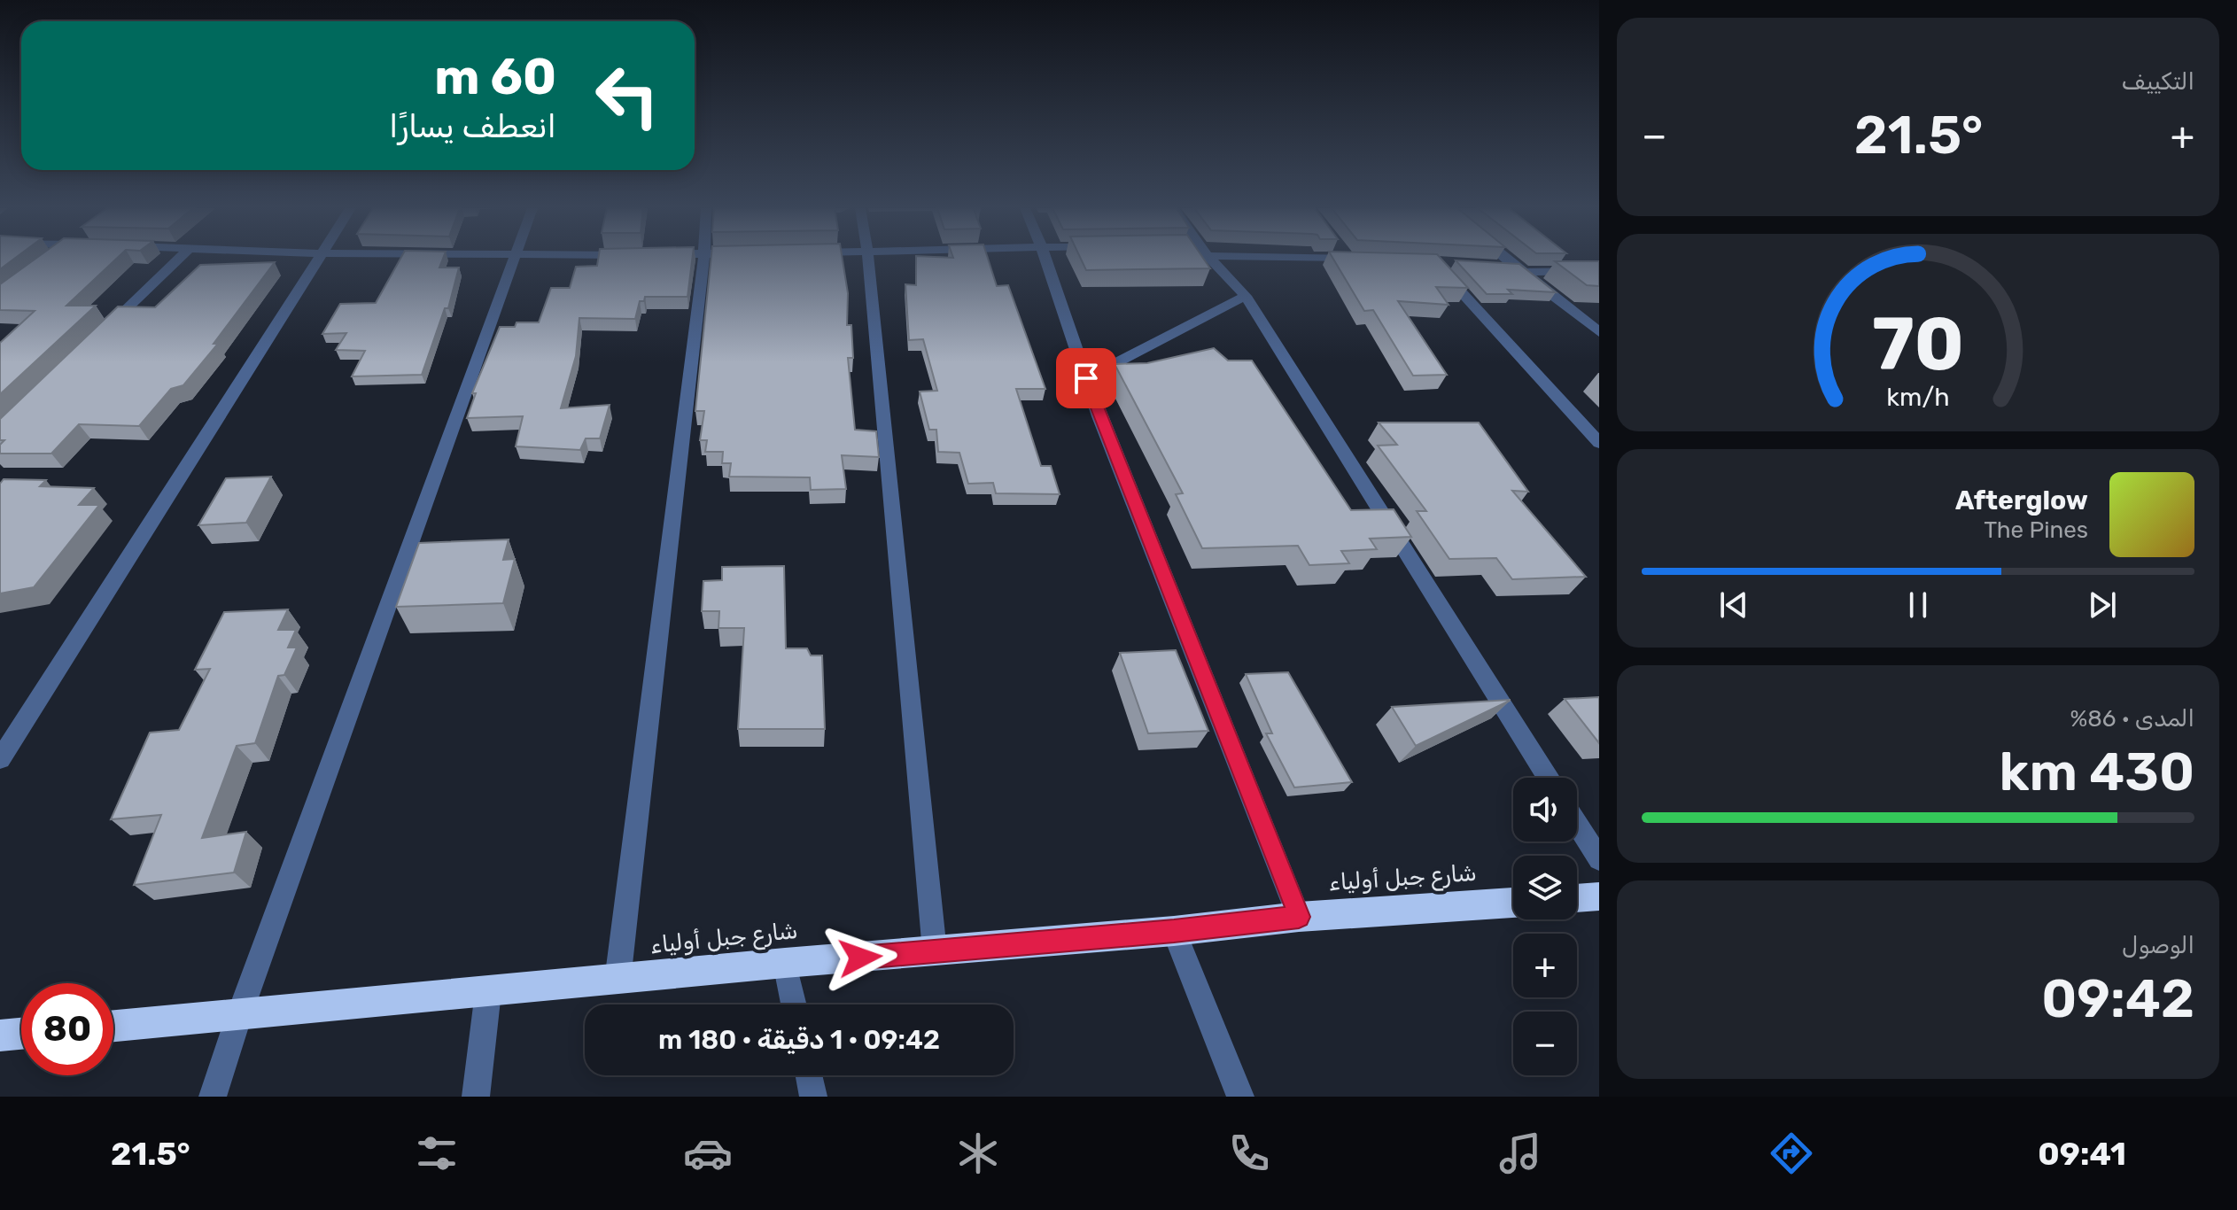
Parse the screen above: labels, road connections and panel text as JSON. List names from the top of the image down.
{
  "streets": {
    "highway": ["شارع جبل أولياء"]
  },
  "page": {
    "tile": [
      "التكييف",
      ["المدى · 86%", "430 km"],
      ["الوصول", "09:42"]
    ],
    "turn": ["60 m", "انعطف يسارًا"],
    "heat": ["−", "21.5°", "+"],
    "song": ["Afterglow", "The Pines"],
    "map_buttons": ["+", "−"],
    "limit": "80",
    "trip": "09:42 · 1 دقيقة · 180 m",
    "tabs": ["09:41", "21.5°"],
    "gauge": ["70", "km/h"]
  }
}
